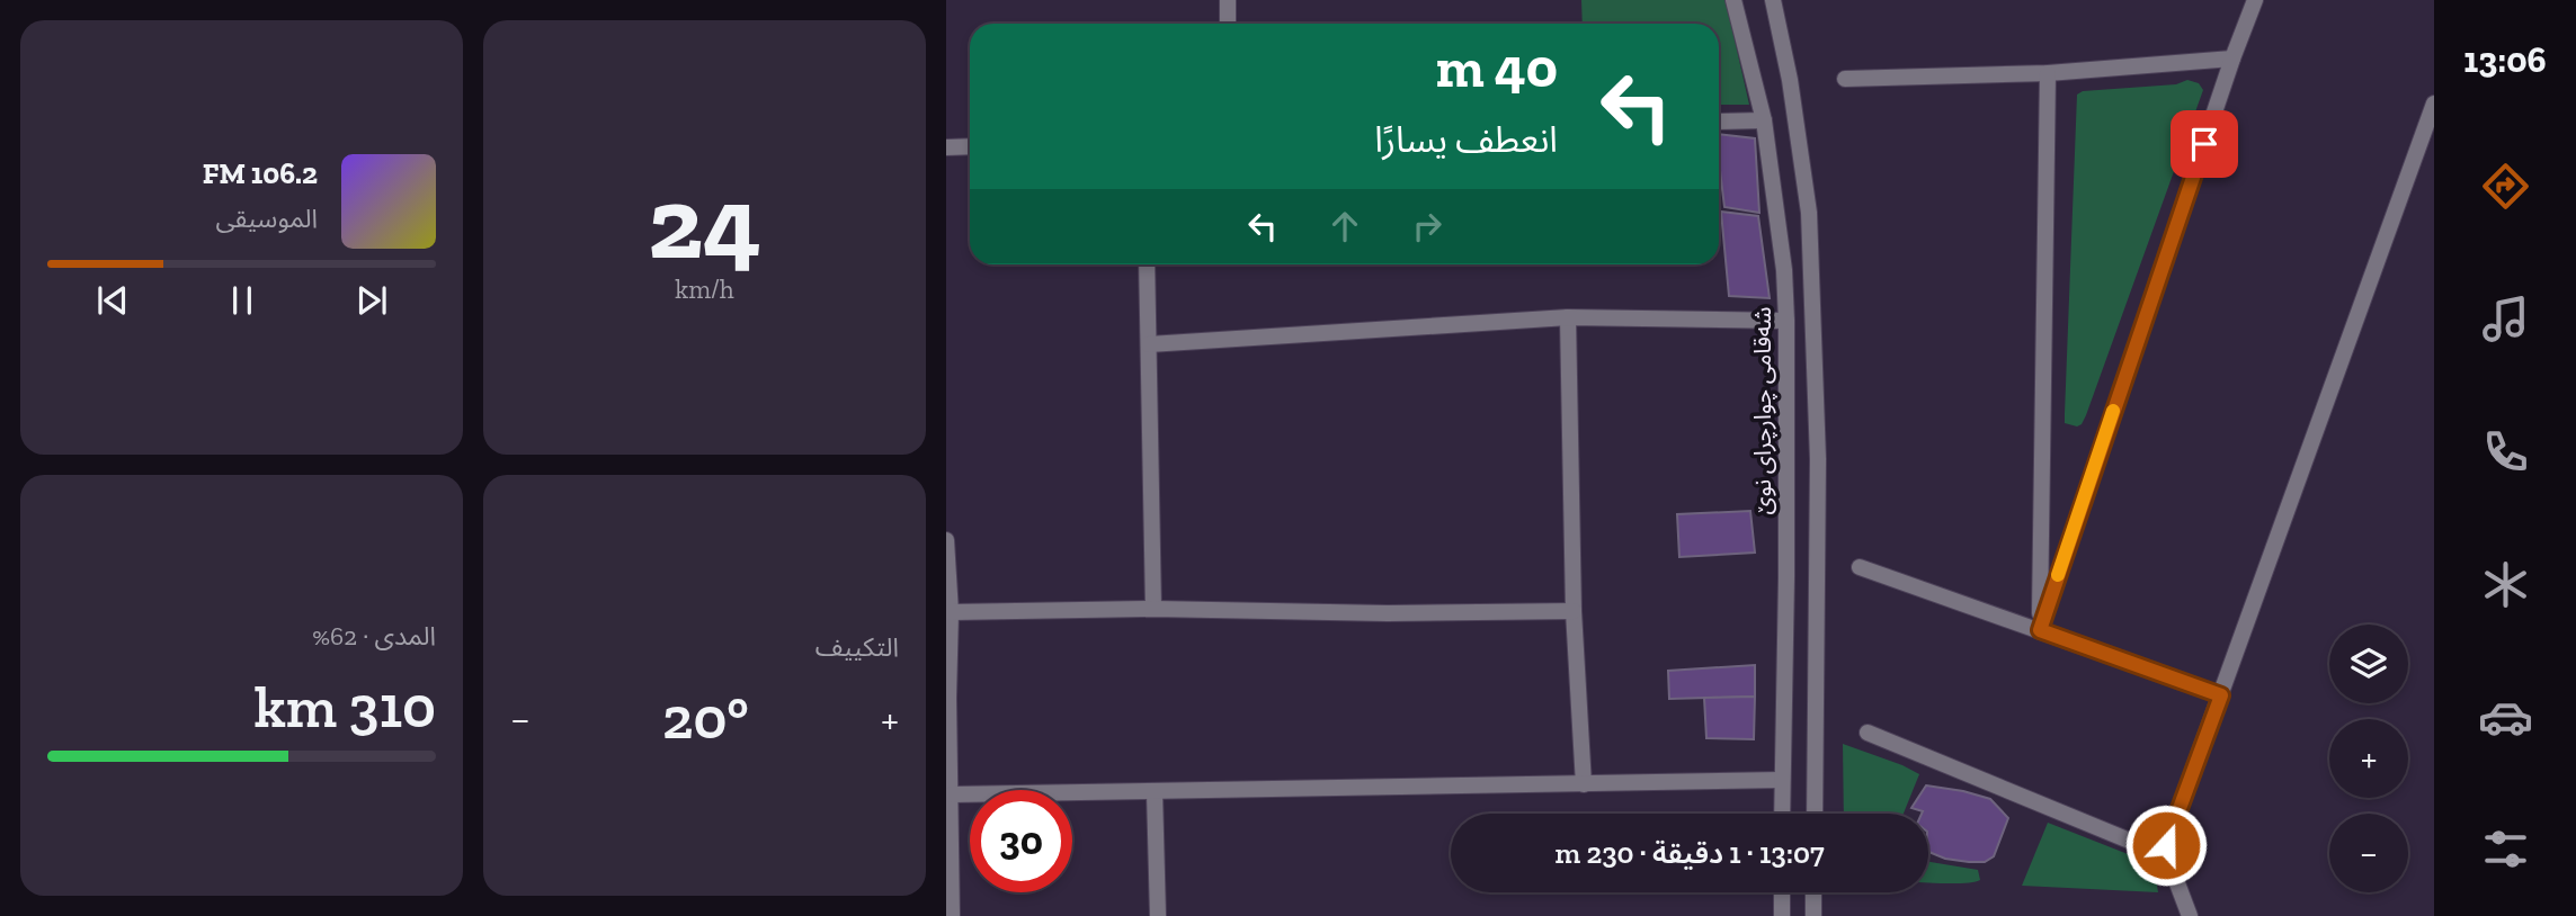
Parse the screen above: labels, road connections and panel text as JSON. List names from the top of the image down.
{
  "streets": {
    "street": ["شەقامی چوارچرای نوێ"]
  },
  "page": {
    "tabs": "13:06",
    "tile": [
      ["24", "km/h"],
      "التكييف",
      ["المدى · 62%", "310 km"]
    ],
    "turn": ["40 m", "انعطف يسارًا"],
    "song": ["106.2 FM", "الموسيقى"],
    "map_buttons": ["+", "−"],
    "heat": ["−", "20°", "+"],
    "limit": "30",
    "trip": "13:07 · 1 دقيقة · 230 m"
  }
}
